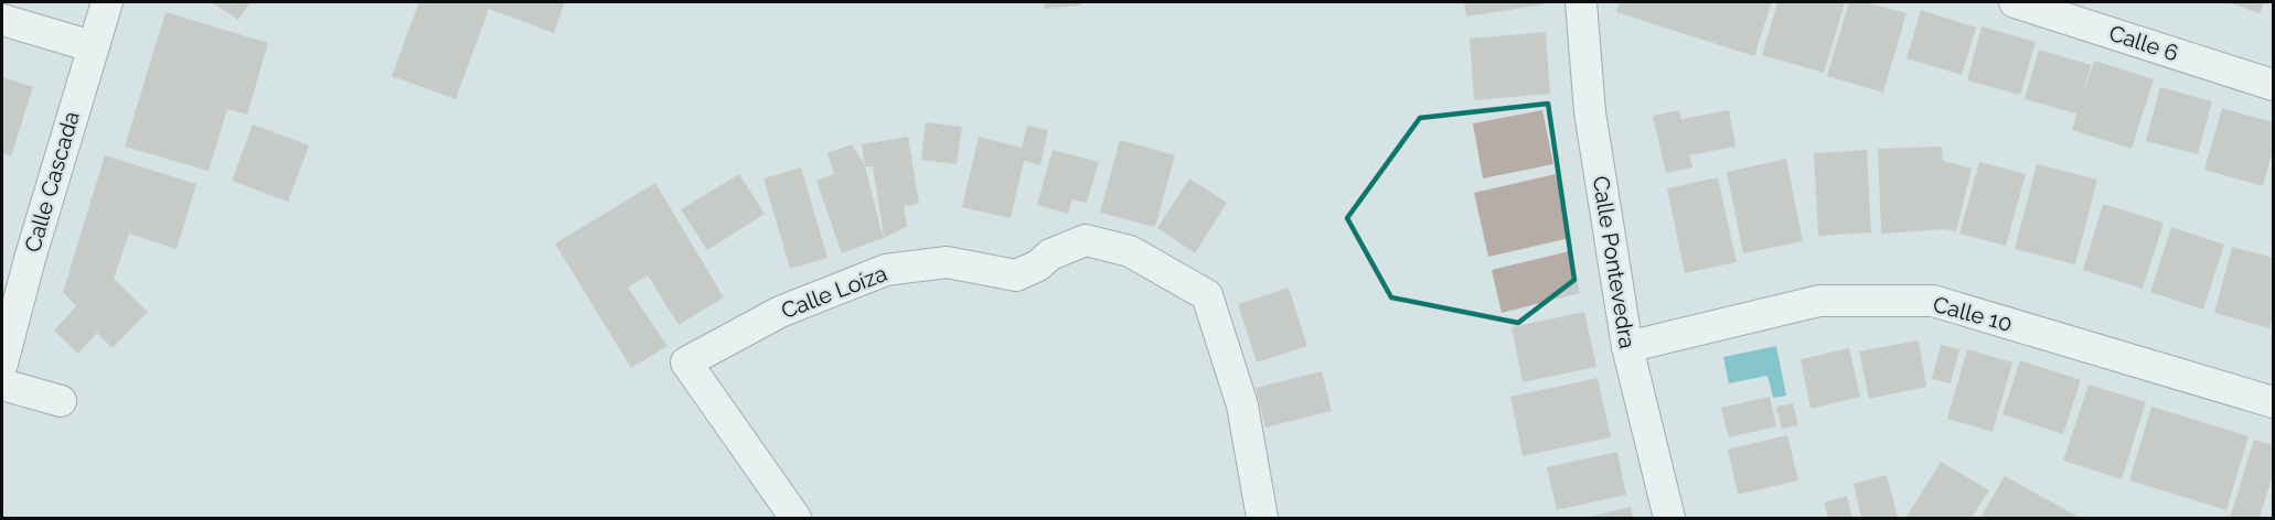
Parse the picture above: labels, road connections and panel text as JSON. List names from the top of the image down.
{
  "streets": {
    "street": [
      "Calle 6",
      "Calle Cascada",
      "Calle Pontevedra",
      "Calle Loíza",
      "Calle 10"
    ]
  },
  "crossings": [
    ["Calle Pontevedra", "Calle 10"]
  ]
}
